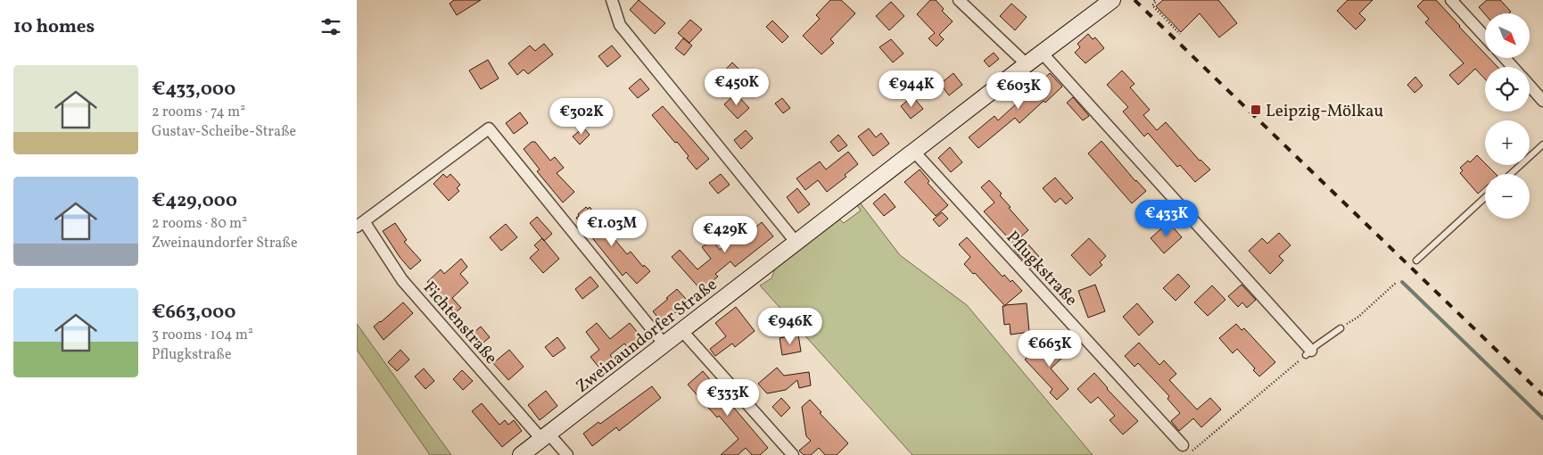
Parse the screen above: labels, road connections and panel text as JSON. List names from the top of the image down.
{
  "streets": {
    "street": ["Pflugkstraße", "Fichtenstraße", "Zweinaundorfer Straße"]
  },
  "crossings": [
    ["Pflugkstraße", "Zweinaundorfer Straße"],
    ["Fichtenstraße", "Zweinaundorfer Straße"]
  ],
  "places": {
    "transit": ["Leipzig-Mölkau"]
  },
  "north": "bottom right",
  "page": {
    "heading": "10 homes",
    "map_buttons": ["+", "−"],
    "list": [
      {
        "name": "€433,000",
        "note": "2 rooms · 74 m² · Gustav-Scheibe-Straße"
      },
      {
        "name": "€429,000",
        "note": "2 rooms · 80 m² · Zweinaundorfer Straße"
      },
      {
        "name": "€663,000",
        "note": "3 rooms · 104 m² · Pflugkstraße"
      }
    ],
    "price": [
      "€450K",
      "€944K",
      "€603K",
      "€302K",
      "€433K",
      "€1.03M",
      "€429K",
      "€946K",
      "€663K",
      "€333K"
    ]
  }
}
